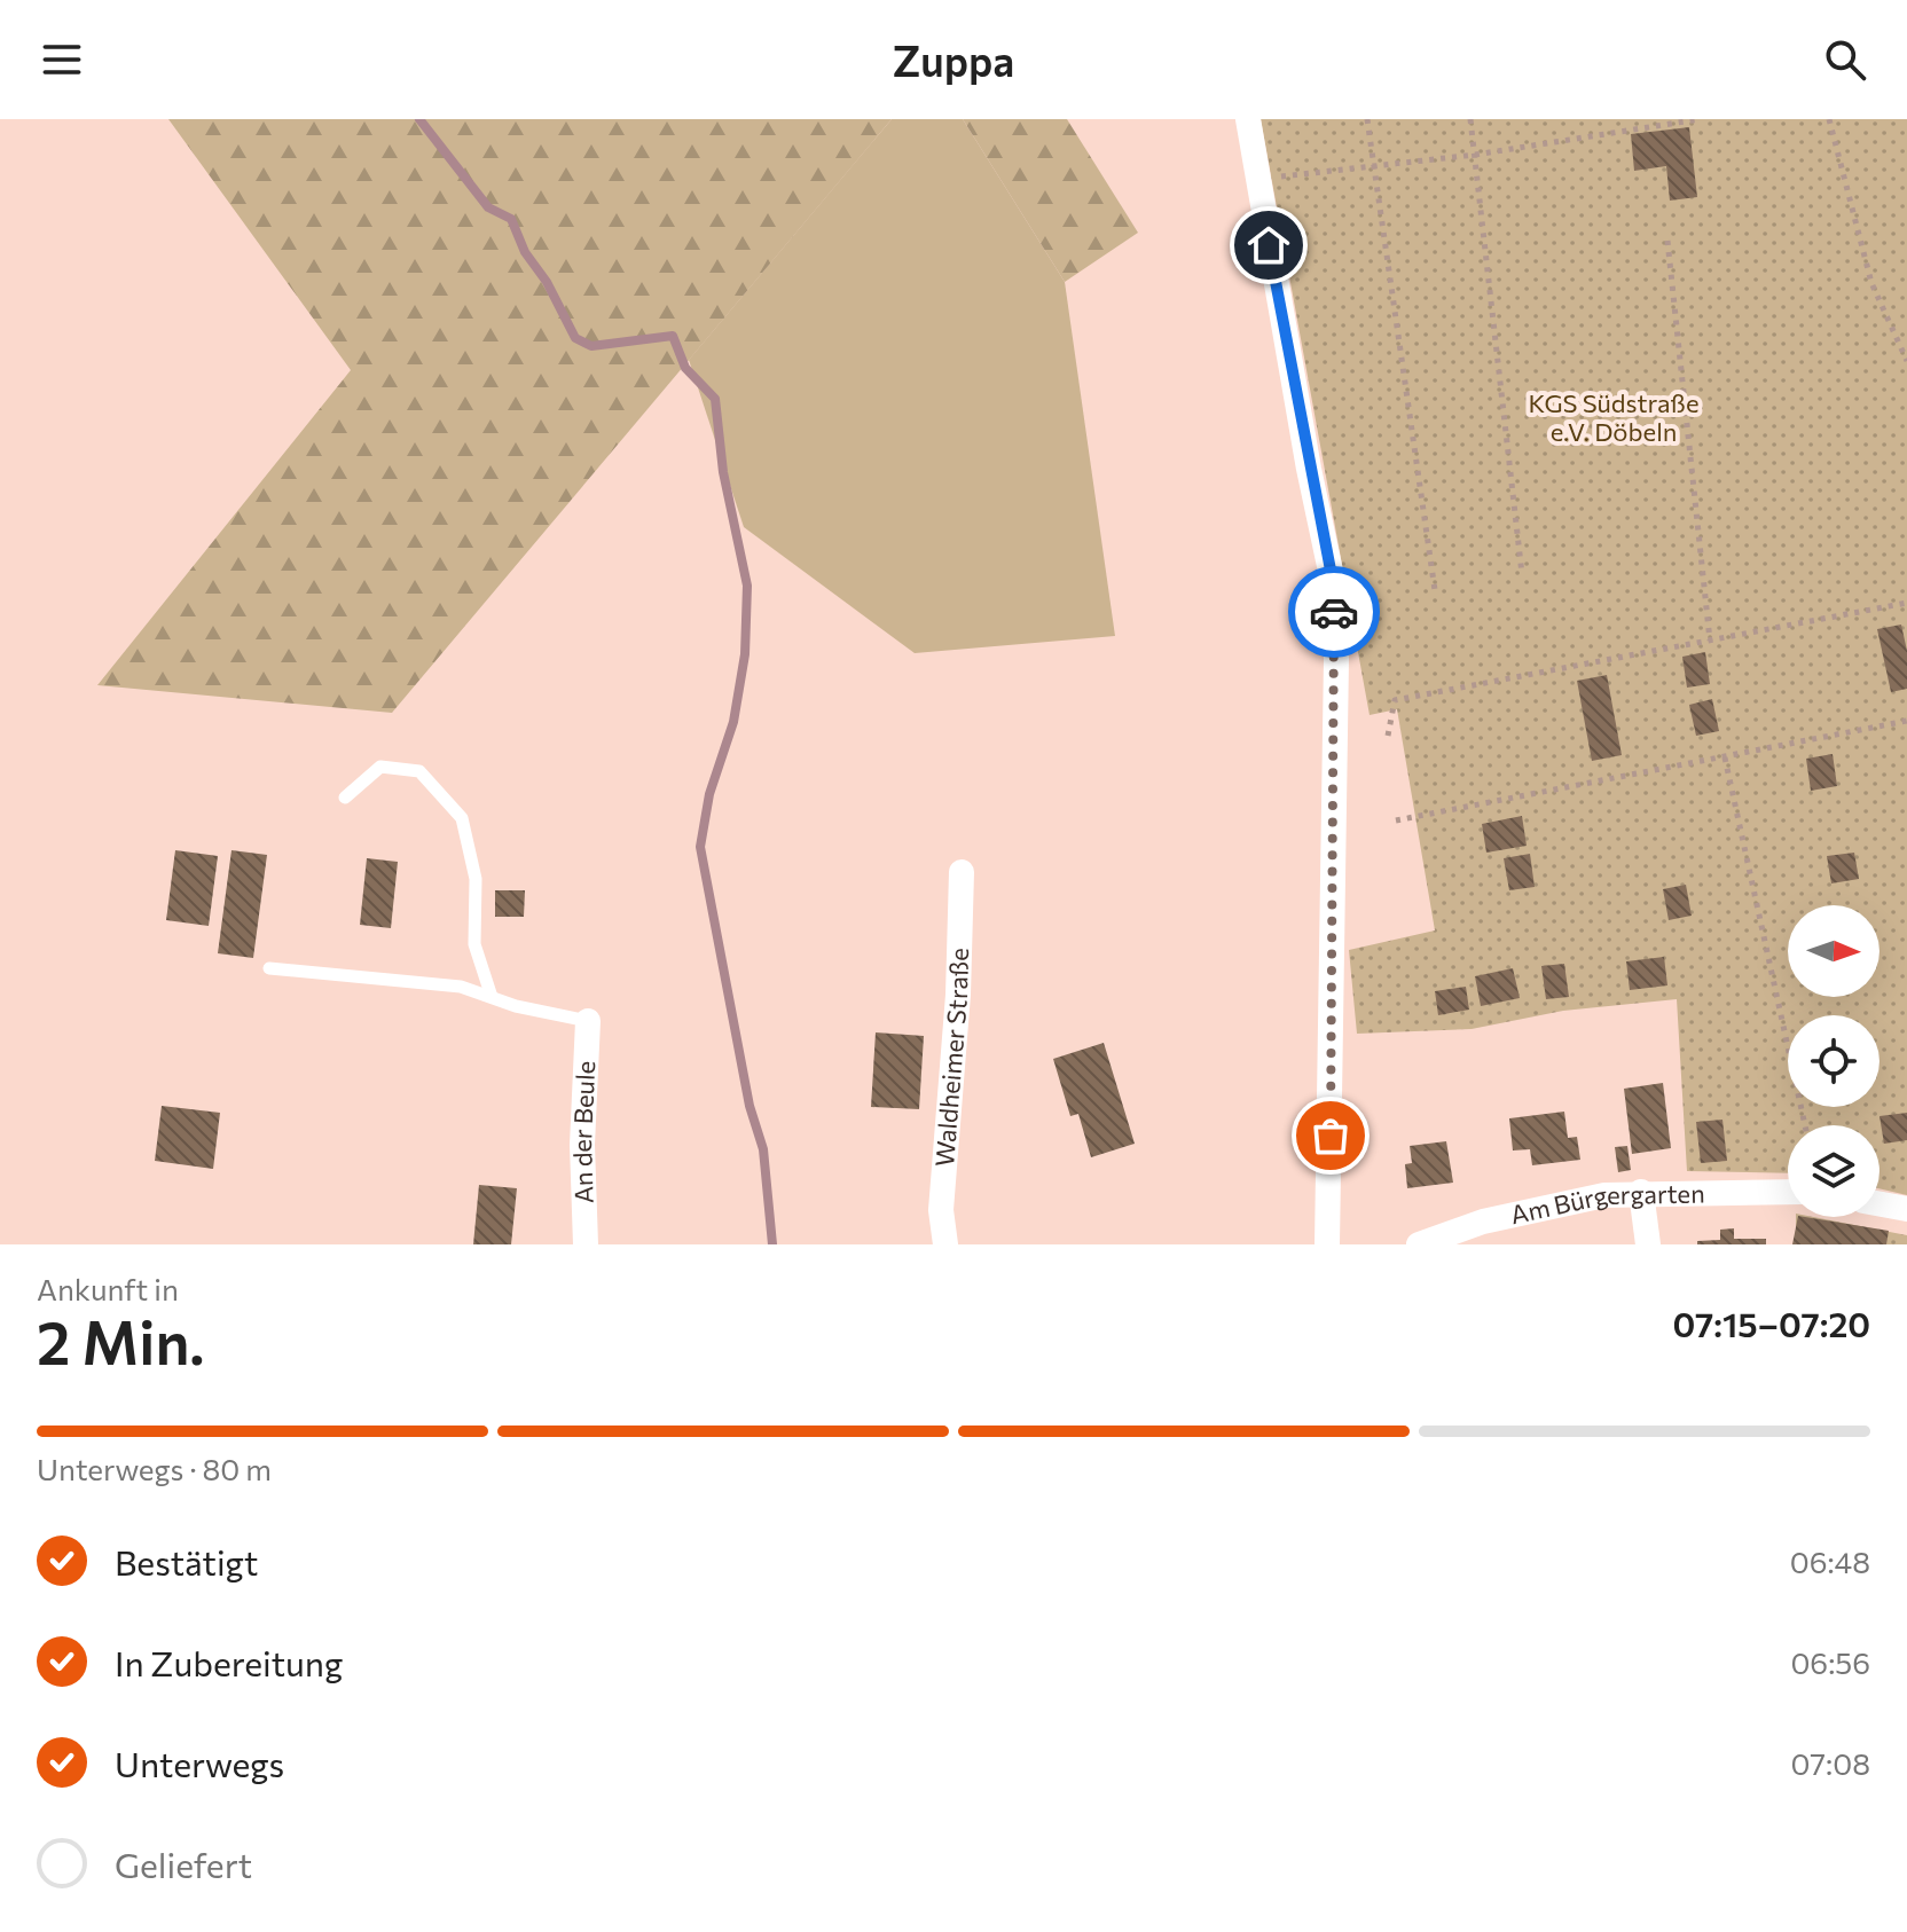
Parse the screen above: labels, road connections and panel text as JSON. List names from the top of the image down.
{
  "streets": {
    "street": ["Waldheimer Straße", "An der Beule", "Am Bürgergarten"]
  },
  "parks": ["KGS Südstraße e.V. Döbeln"],
  "north": "right",
  "page": {
    "header": "Zuppa",
    "heading": ["2 Min.", "Ankunft in", "07:15–07:20"],
    "bar": "Unterwegs · 80 m",
    "list": [
      ["Bestätigt", "06:48"],
      ["In Zubereitung", "06:56"],
      ["Unterwegs", "07:08"],
      "Geliefert"
    ]
  }
}
